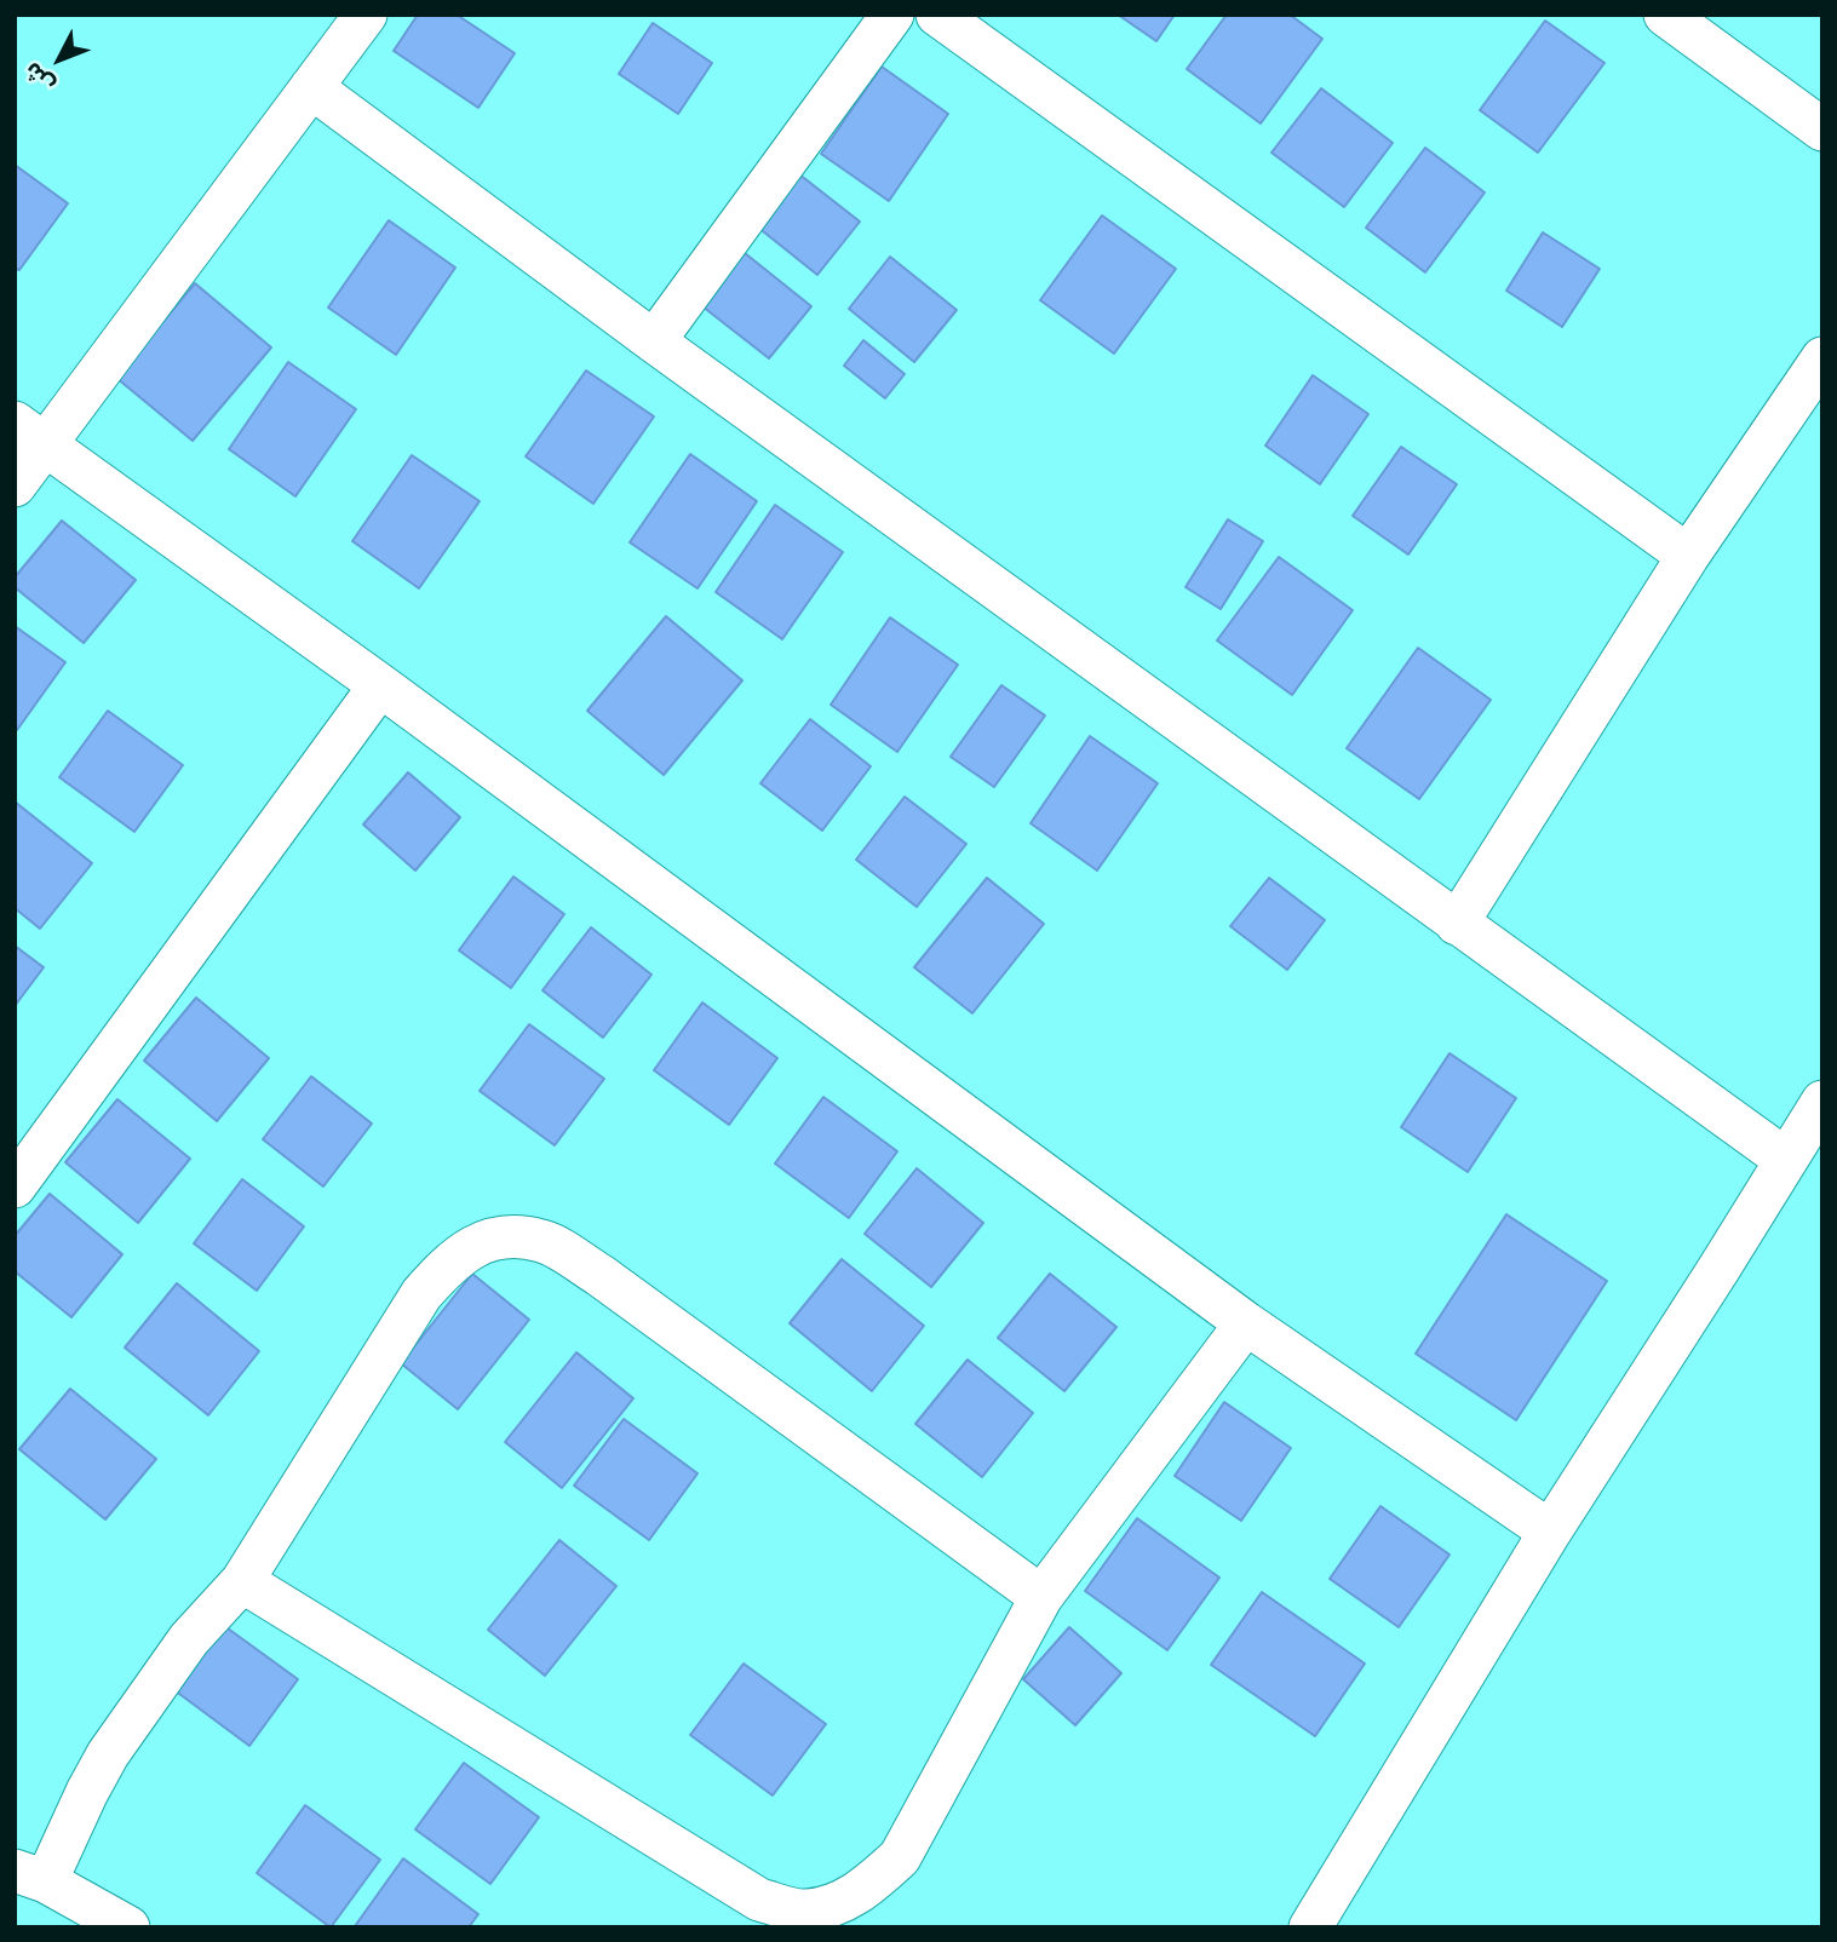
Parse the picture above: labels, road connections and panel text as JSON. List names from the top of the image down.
{
  "north": "bottom left"
}
